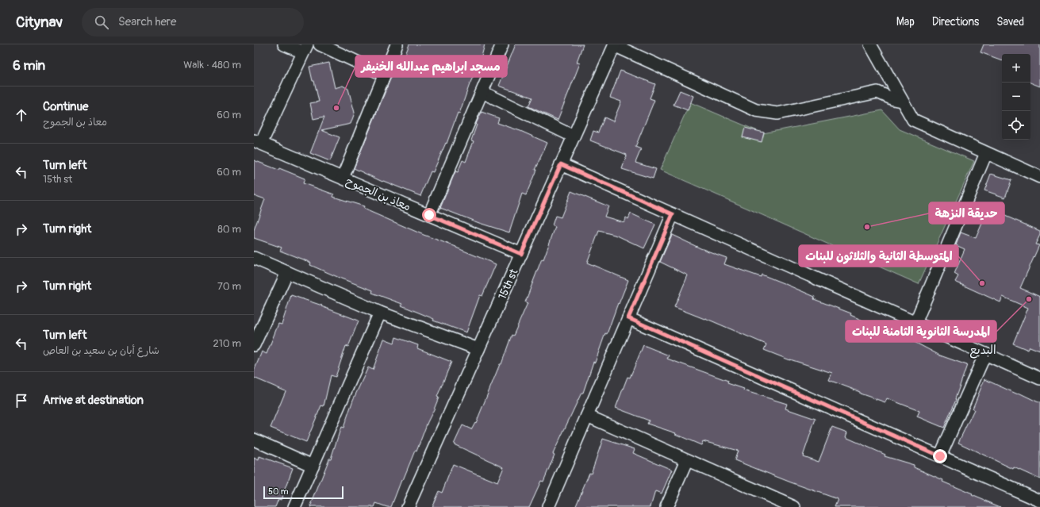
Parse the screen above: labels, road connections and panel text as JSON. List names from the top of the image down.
{
  "streets": {
    "street": ["معاذ بن الجموح", "15th st"]
  },
  "crossings": [
    ["معاذ بن الجموح", "15th st"]
  ],
  "districts": ["البديع"],
  "places": [
    "مسجد ابراهيم عبدالله الخنيفر",
    "حديقة النزهة",
    "المتوسطة الثانية والثلاثون للبنات",
    "المدرسة الثانوية الثامنة للبنات"
  ],
  "scale_bar": "50 m",
  "page": {
    "header": "Citynav",
    "search": "Search here",
    "nav": ["Map", "Directions", "Saved"],
    "heading": ["6 min", "Walk · 480 m"],
    "map_buttons": ["+", "−"],
    "list": [
      ["Continue", "معاذ بن الجموح", "60 m"],
      ["Turn left", "15th st", "60 m"],
      ["Turn right", "80 m"],
      ["Turn right", "70 m"],
      ["Turn left", "شارع أبان بن سعيد بن العاص", "210 m"],
      "Arrive at destination"
    ],
    "scale": "50 m"
  }
}
